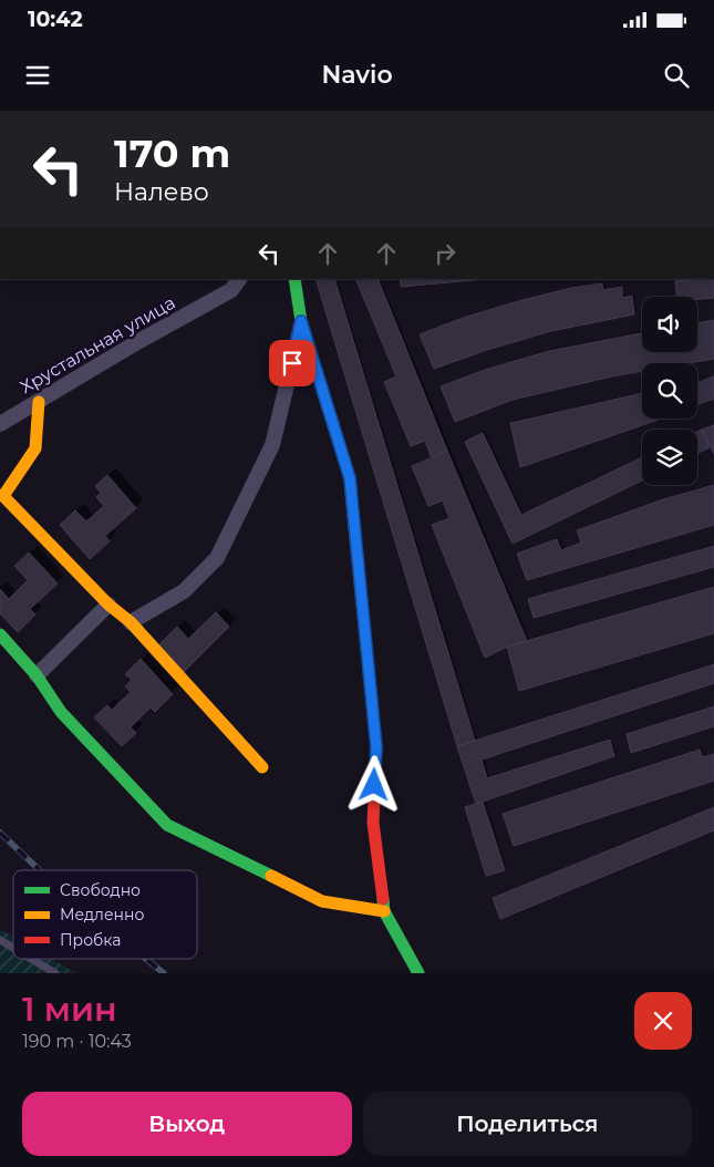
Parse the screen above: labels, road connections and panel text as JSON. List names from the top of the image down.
{
  "streets": {
    "street": ["Хрустальная улица"]
  },
  "legend": ["Свободно", "Медленно", "Пробка"],
  "page": {
    "status": "10:42",
    "header": "Navio",
    "turn": ["170 m", "Налево"],
    "heading": ["1 мин", "190 m · 10:43"],
    "buttons": ["Выход", "Поделиться"]
  }
}
